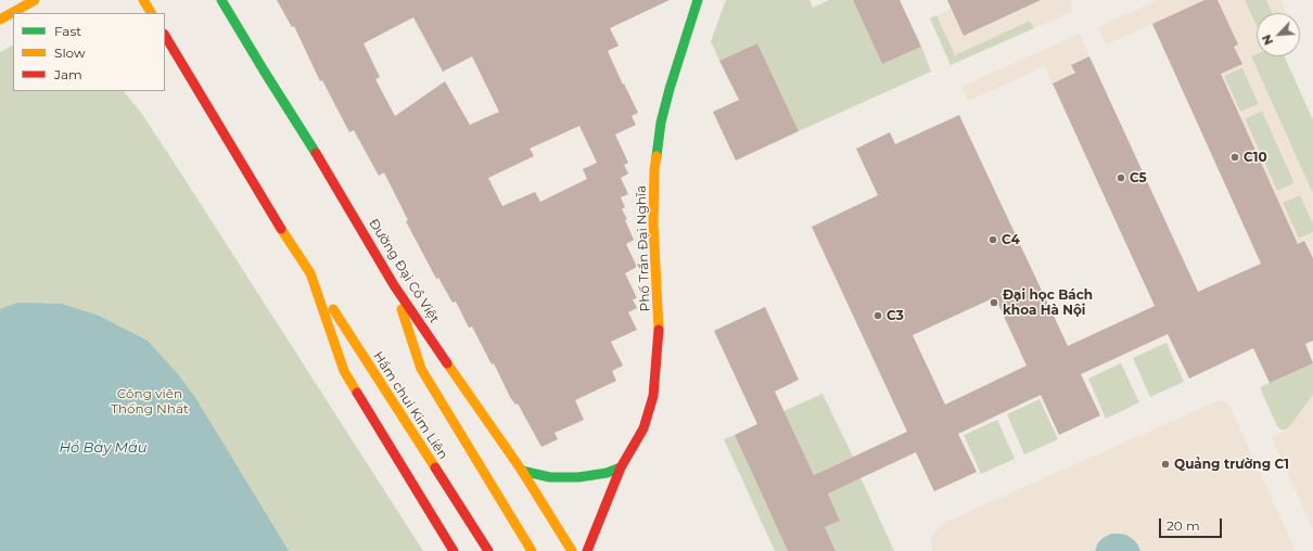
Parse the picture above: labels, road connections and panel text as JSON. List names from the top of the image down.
{
  "streets": {
    "main road": ["Phố Trần Đại Nghĩa", "Đường Đại Cồ Việt", "Hầm chui Kim Liên"]
  },
  "crossings": [
    ["Đường Đại Cồ Việt", "Hầm chui Kim Liên"]
  ],
  "water": ["Hồ Bảy Mẫu"],
  "parks": ["Công viên Thống Nhất"],
  "places": [
    "C10",
    "C5",
    "C4",
    "Đại học Bách khoa Hà Nội",
    "C3",
    "Quảng trường C1"
  ],
  "legend": ["Fast", "Slow", "Jam"],
  "scale_bar": "20 m",
  "north": "bottom left"
}
